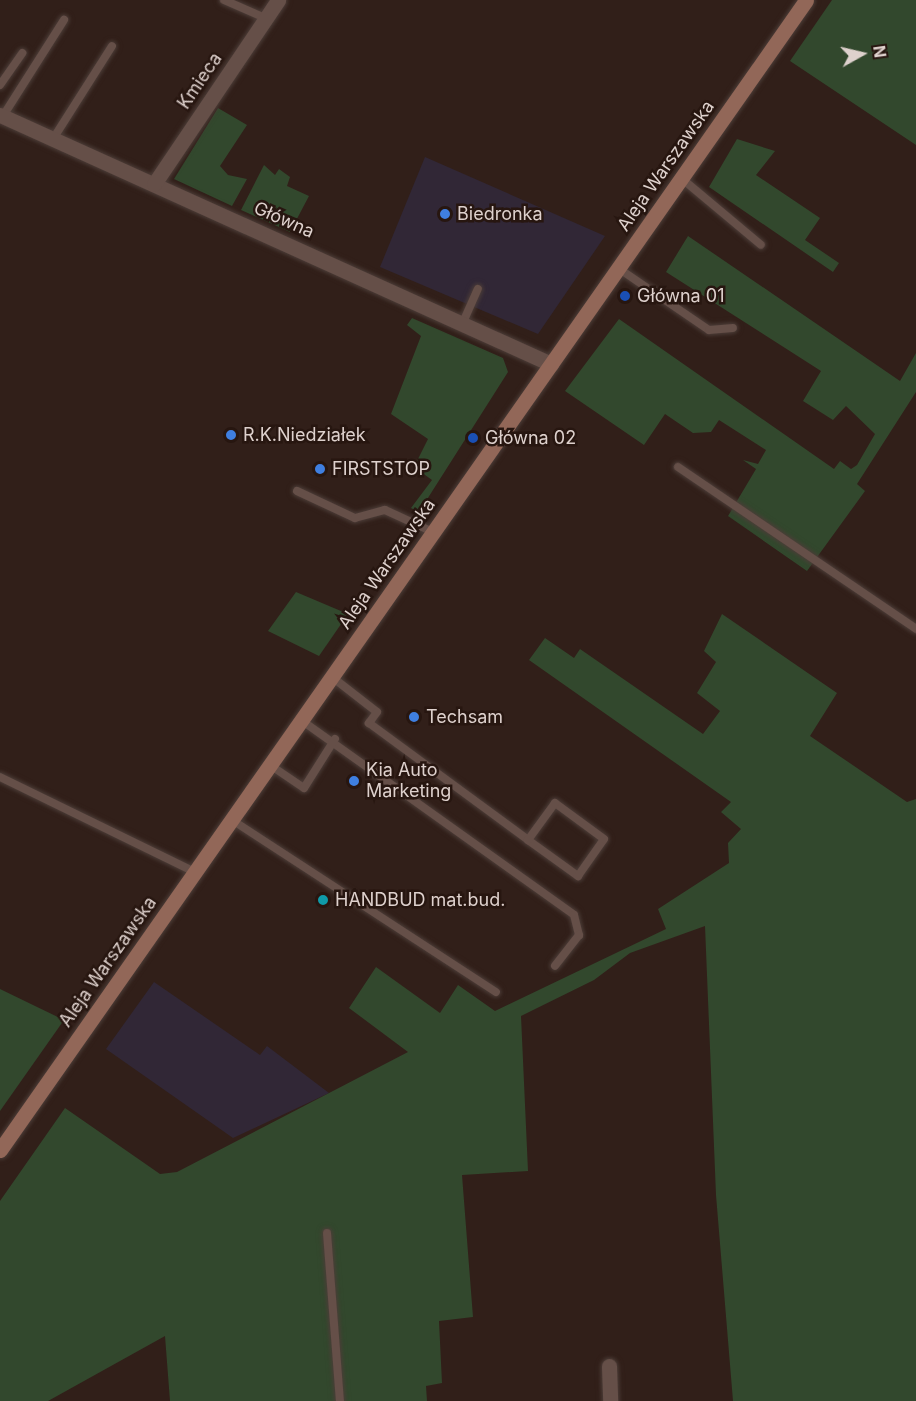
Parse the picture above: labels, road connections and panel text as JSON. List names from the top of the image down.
{
  "streets": {
    "street": ["Kmieca", "Aleja Warszawska", "Główna"]
  },
  "crossings": [
    ["Kmieca", "Główna"],
    ["Aleja Warszawska", "Główna"]
  ],
  "places": [
    "Biedronka",
    "Główna 01",
    "R.K.Niedziałek",
    "Główna 02",
    "FIRSTSTOP",
    "Techsam",
    "Kia Auto Marketing",
    "HANDBUD mat.bud."
  ],
  "north": "right"
}
